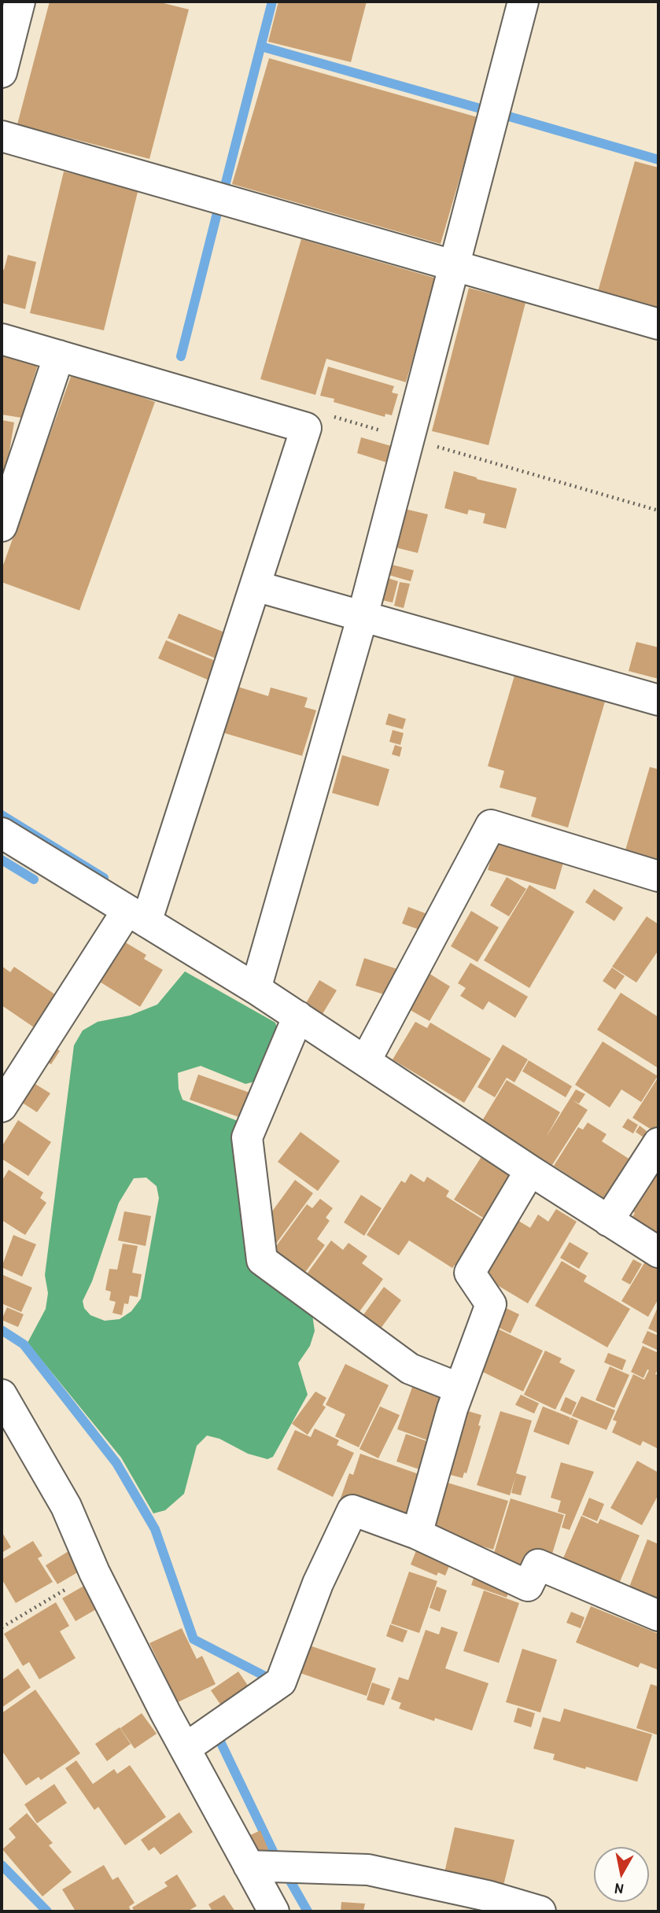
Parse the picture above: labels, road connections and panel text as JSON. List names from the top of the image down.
{
  "north": "bottom"
}
